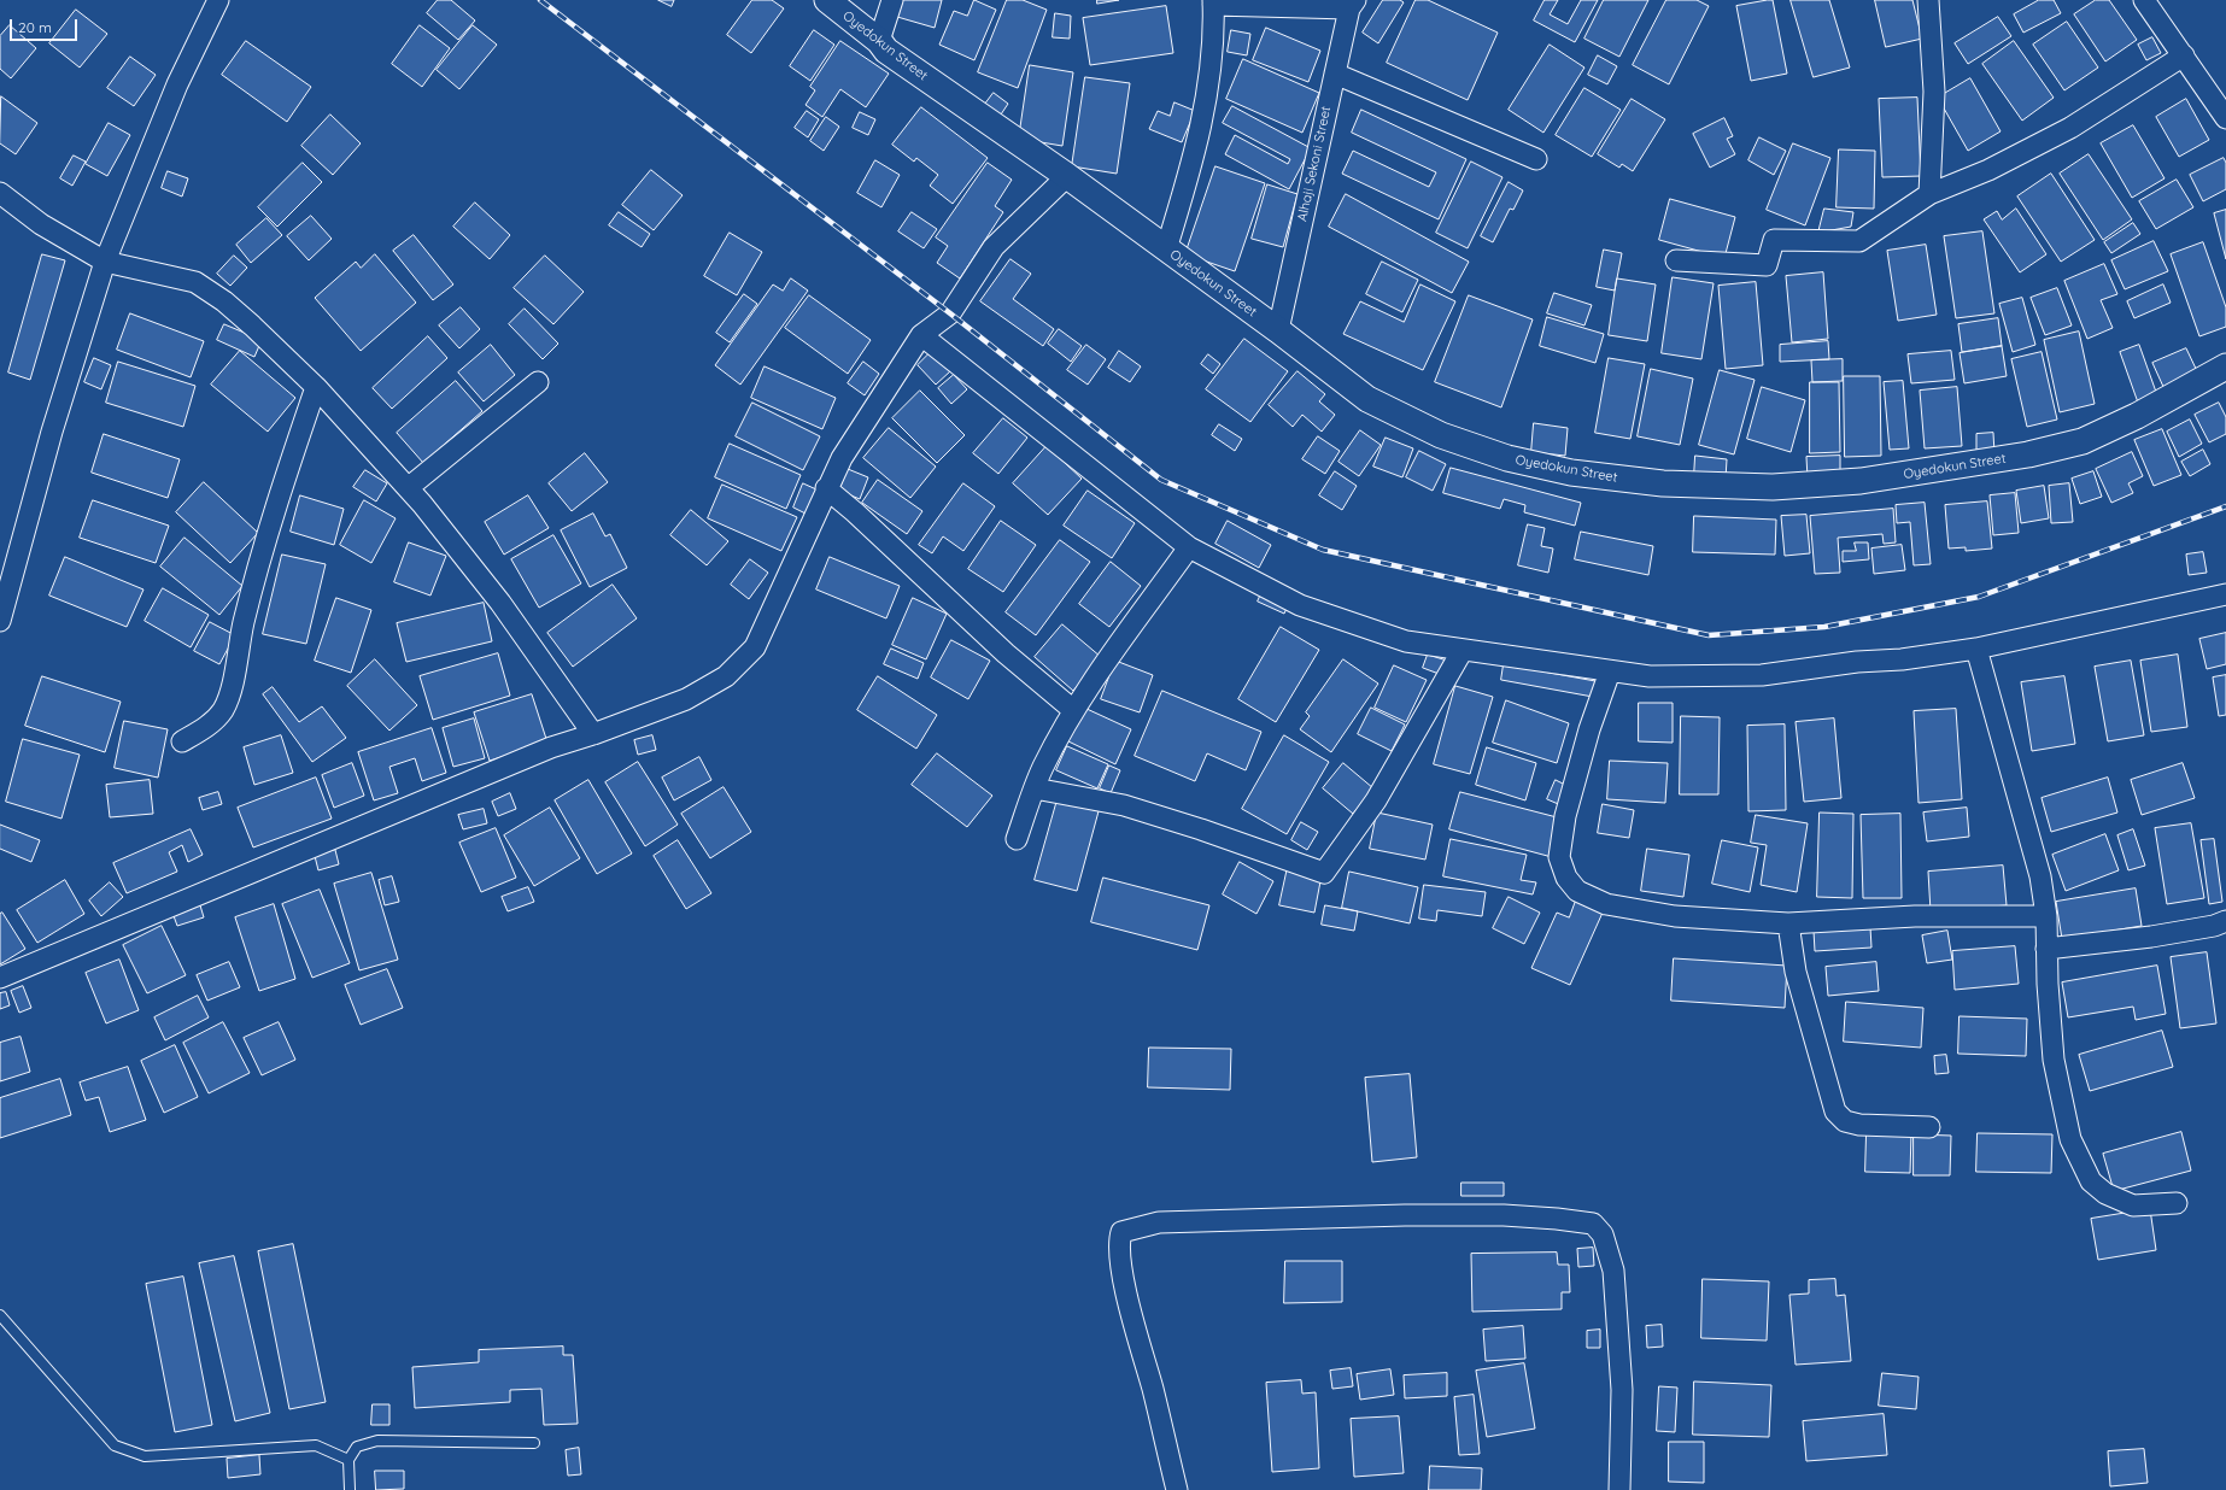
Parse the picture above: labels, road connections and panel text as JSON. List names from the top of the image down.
{
  "streets": {
    "street": ["Oyedokun Street", "Alhaji Sekoni Street"]
  },
  "crossings": [
    ["Oyedokun Street", "Alhaji Sekoni Street"]
  ],
  "scale_bar": "20 m"
}
